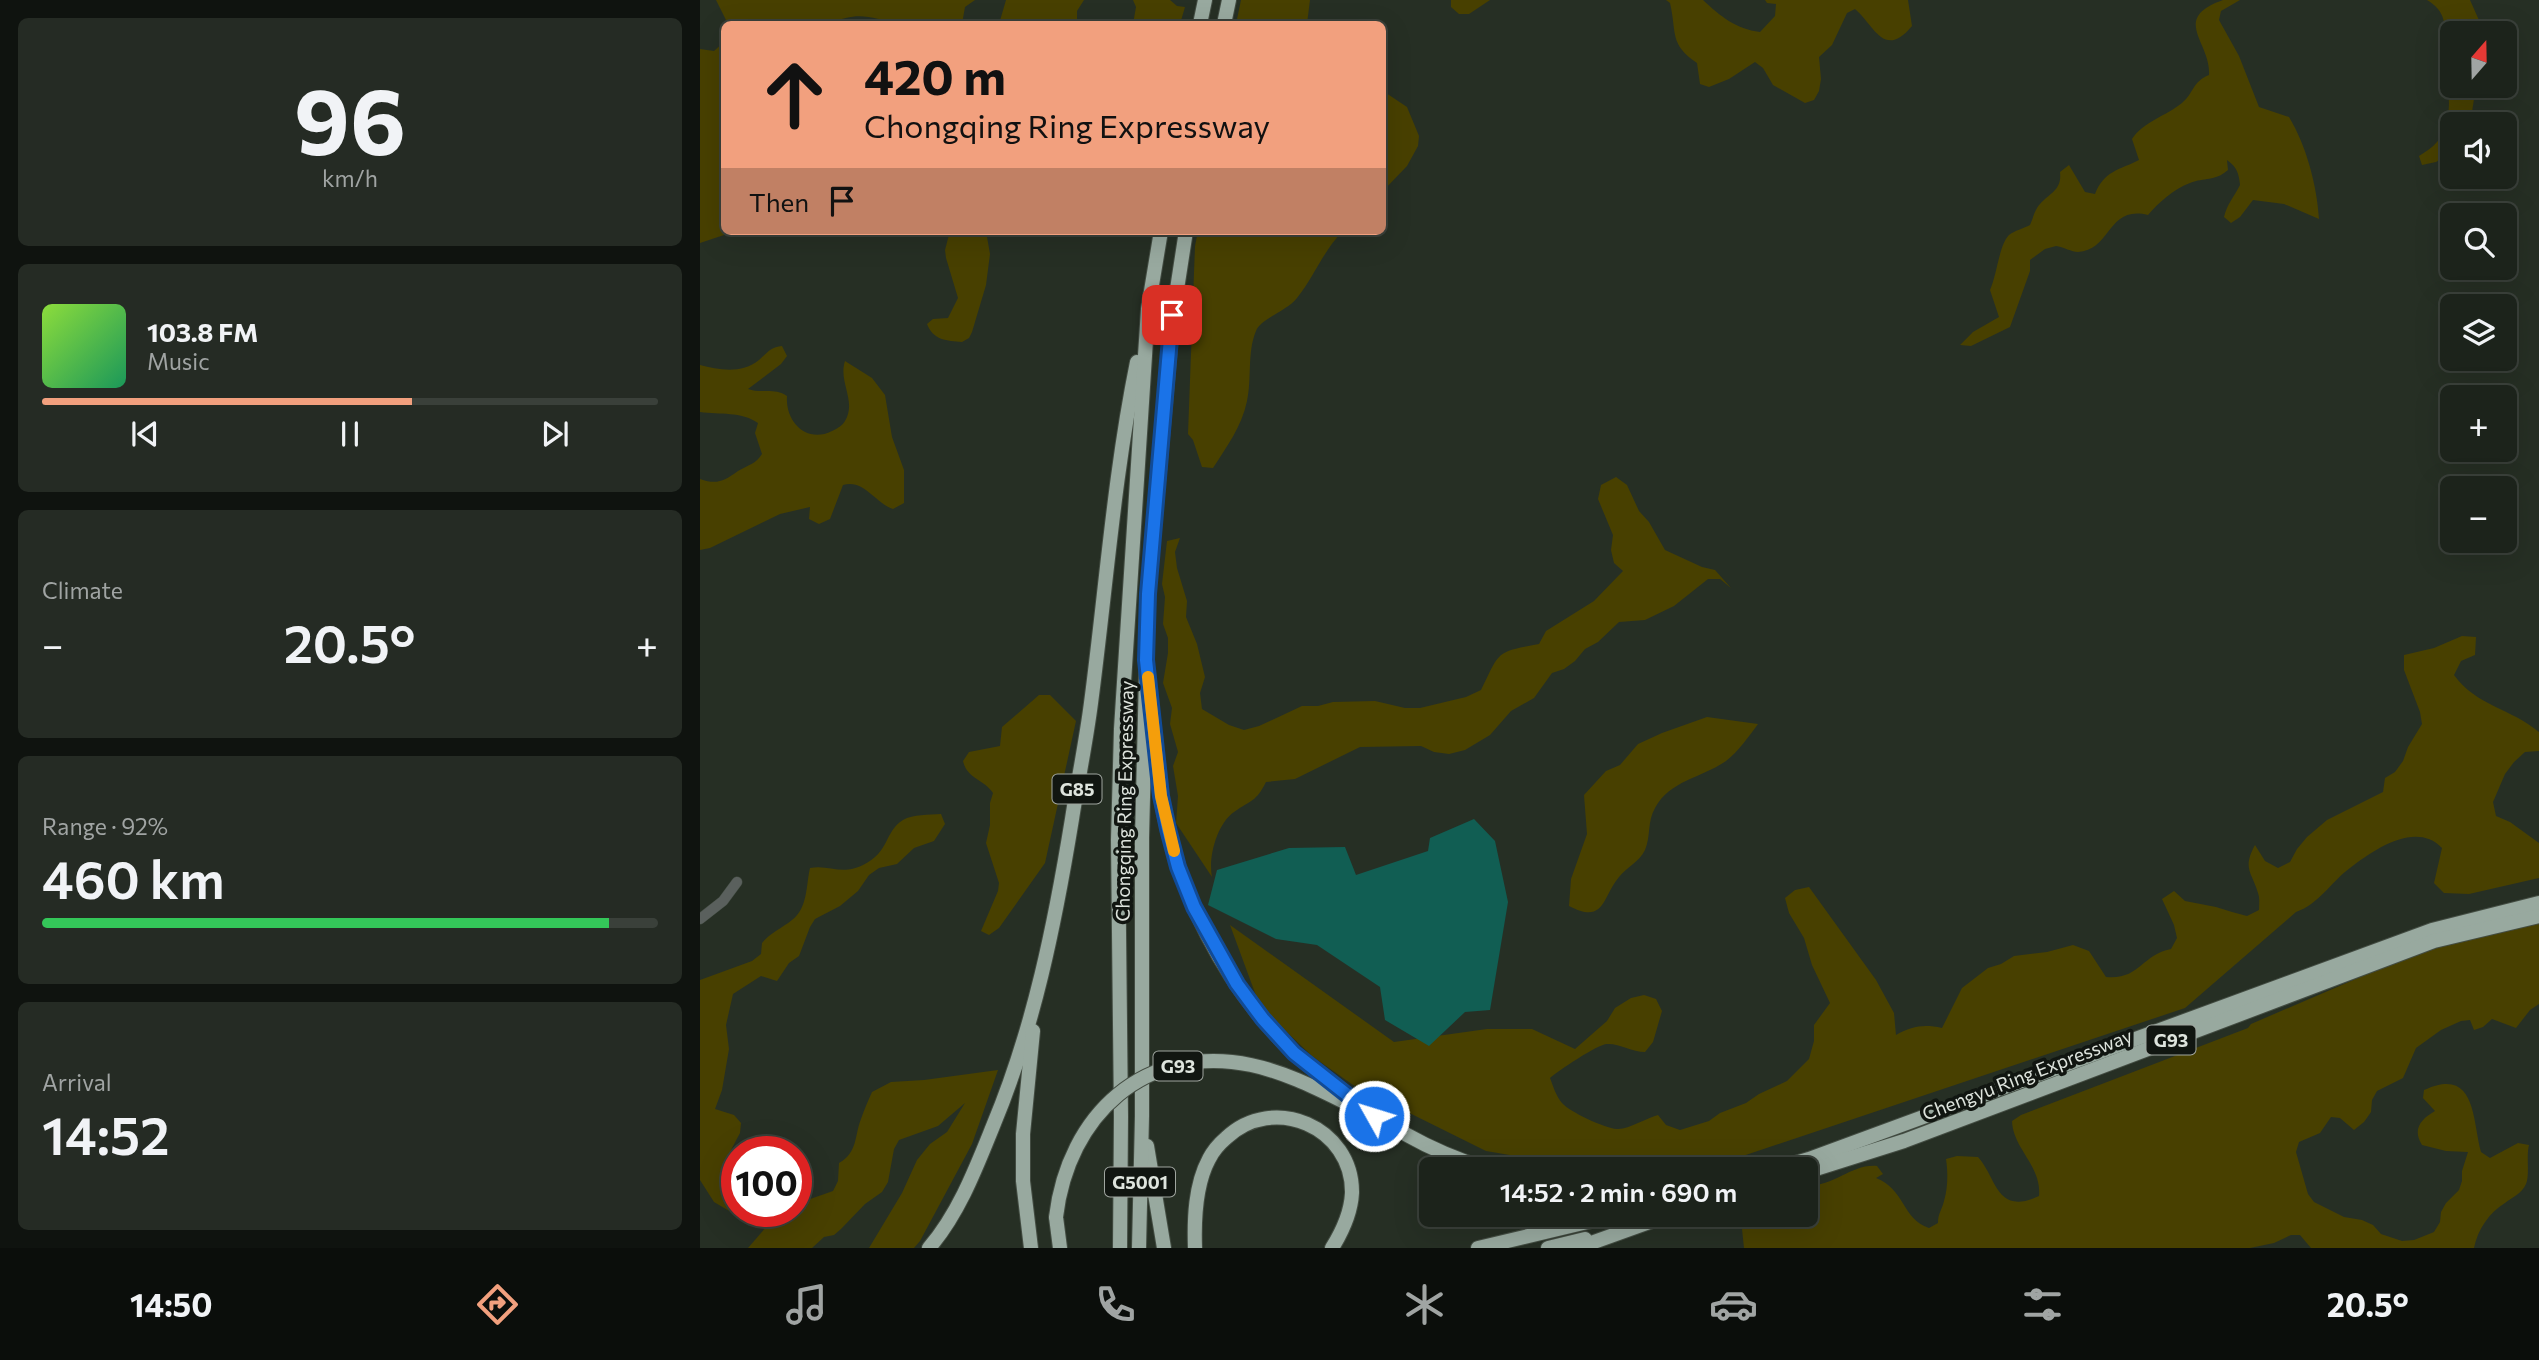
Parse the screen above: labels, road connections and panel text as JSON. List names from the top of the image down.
{
  "streets": {
    "highway": [
      "G85",
      "Chongqing Ring Expressway",
      "G93",
      "Chengyu Ring Expressway",
      "G5001"
    ]
  },
  "crossings": [
    ["G85", "Chongqing Ring Expressway"]
  ],
  "north": "top",
  "page": {
    "tile": [
      ["96", "km/h"],
      "Climate",
      ["Range · 92%", "460 km"],
      ["Arrival", "14:52"]
    ],
    "map_buttons": ["+", "−"],
    "turn": ["420 m", "Chongqing Ring Expressway"],
    "then": "Then",
    "song": ["103.8 FM", "Music"],
    "heat": ["−", "20.5°", "+"],
    "limit": "100",
    "trip": "14:52 · 2 min · 690 m",
    "tabs": ["14:50", "20.5°"]
  }
}
